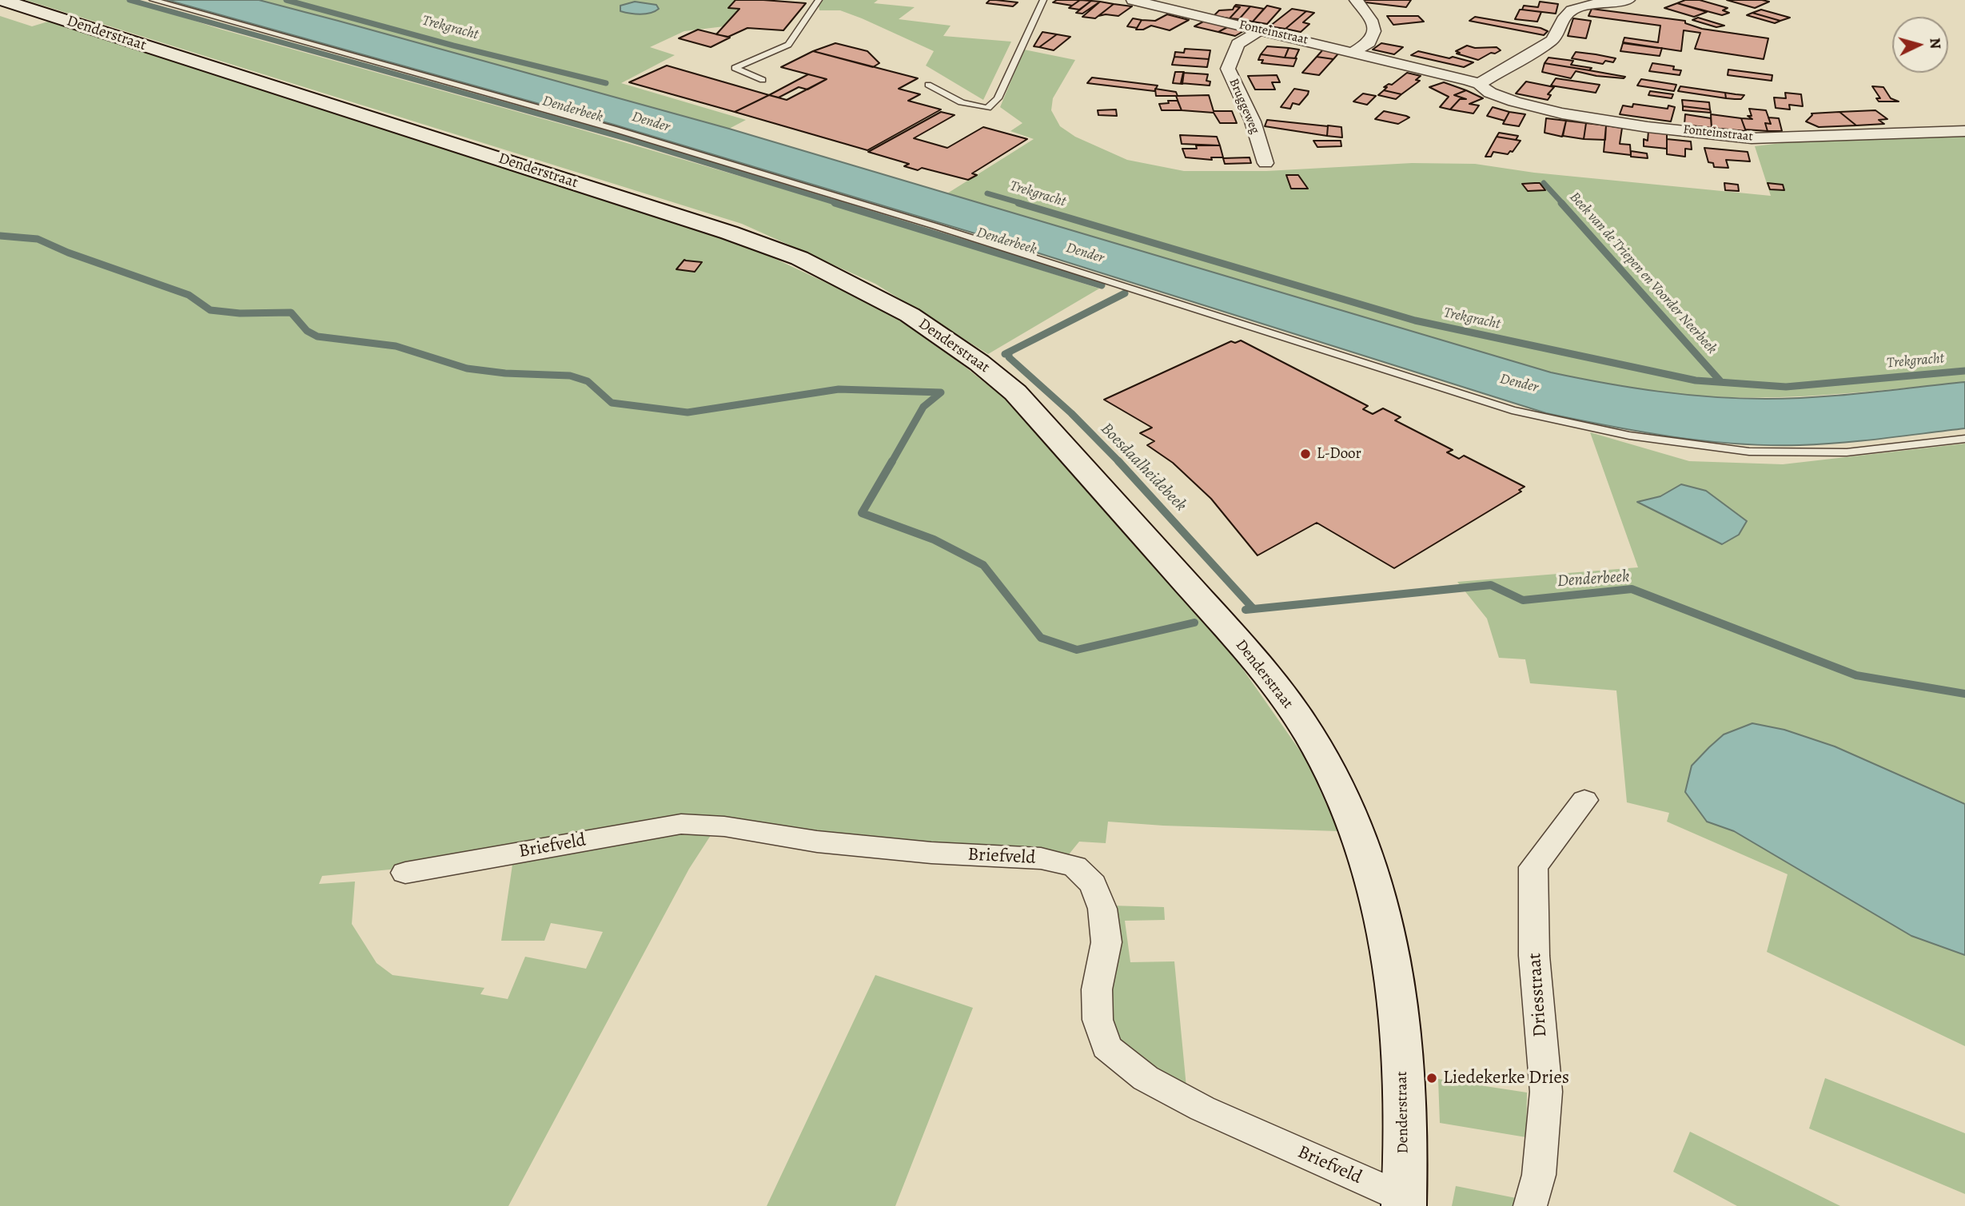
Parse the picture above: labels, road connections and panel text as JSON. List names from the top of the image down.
{
  "streets": {
    "street": [
      "Fonteinstraat",
      "Denderstraat",
      "Bruggeweg",
      "Briefveld",
      "Driesstraat"
    ]
  },
  "crossings": [
    ["Fonteinstraat", "Bruggeweg"],
    ["Denderstraat", "Briefveld"]
  ],
  "water": [
    "Trekgracht",
    "Denderbeek",
    "Dender",
    "Beek van de Triepen en Voorder Neerbeek",
    "Boesdaalheidebeek"
  ],
  "places": ["L-Door", "Liedekerke Dries"],
  "north": "right"
}
